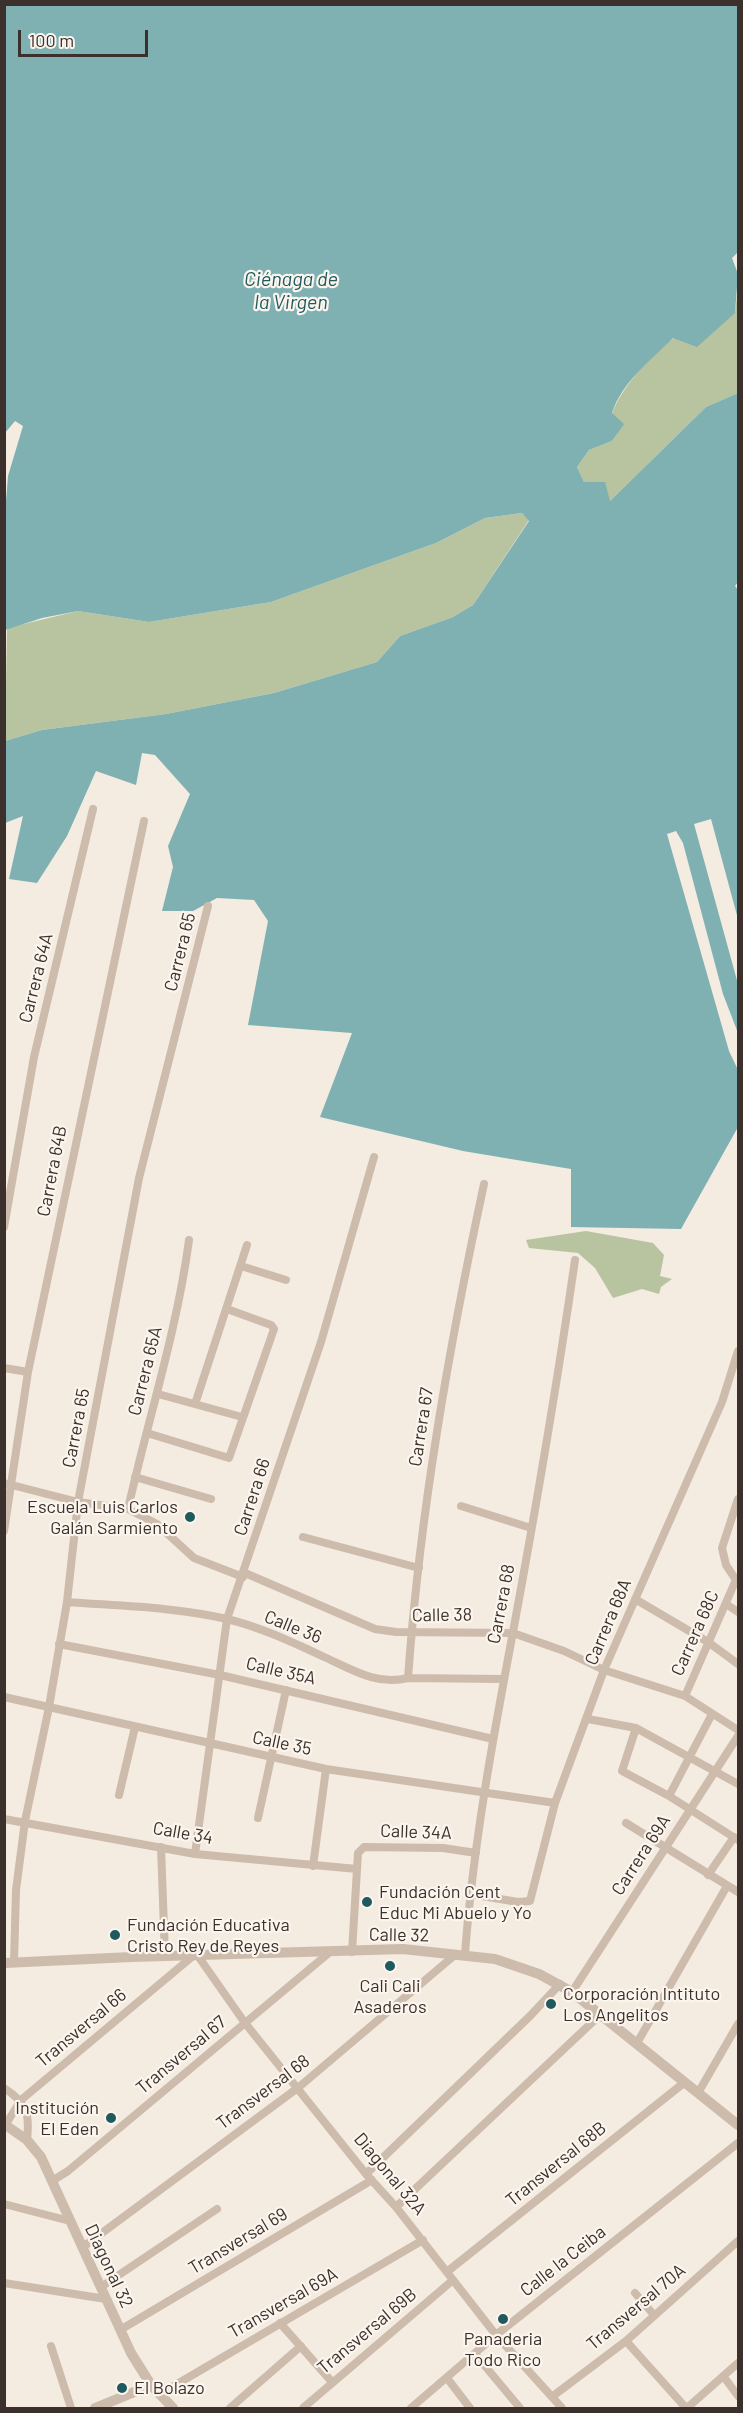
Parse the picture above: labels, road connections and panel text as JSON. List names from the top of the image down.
{
  "streets": {
    "street": [
      "Carrera 65",
      "Carrera 64A",
      "Carrera 64B",
      "Carrera 65A",
      "Carrera 67",
      "Carrera 66",
      "Carrera 68",
      "Calle 38",
      "Carrera 68A",
      "Calle 36",
      "Carrera 68C",
      "Calle 35A",
      "Calle 35",
      "Calle 34A",
      "Calle 34",
      "Carrera 69A",
      "Calle 32",
      "Transversal 66",
      "Transversal 67",
      "Transversal 68",
      "Transversal 68B",
      "Diagonal 32A",
      "Transversal 69",
      "Calle la Ceiba",
      "Diagonal 32",
      "Transversal 69A",
      "Transversal 70A",
      "Transversal 69B"
    ]
  },
  "crossings": [
    ["Carrera 65", "Calle 38"],
    ["Carrera 65", "Calle 36"],
    ["Carrera 65", "Calle 35A"],
    ["Carrera 65", "Calle 35"],
    ["Carrera 65", "Calle 34"],
    ["Carrera 65", "Calle 32"],
    ["Carrera 64B", "Calle 38"],
    ["Carrera 65A", "Calle 38"],
    ["Carrera 67", "Calle 38"],
    ["Carrera 67", "Calle 36"],
    ["Carrera 66", "Calle 38"],
    ["Carrera 66", "Calle 36"],
    ["Carrera 66", "Calle 35A"],
    ["Carrera 66", "Calle 35"],
    ["Carrera 66", "Calle 34"],
    ["Carrera 68", "Calle 38"],
    ["Carrera 68", "Carrera 68A"],
    ["Carrera 68", "Calle 36"],
    ["Carrera 68", "Calle 35A"],
    ["Carrera 68", "Calle 35"],
    ["Carrera 68", "Calle 34A"],
    ["Carrera 68", "Calle 32"],
    ["Carrera 68", "Transversal 68"],
    ["Calle 38", "Carrera 68A"],
    ["Calle 38", "Carrera 68C"],
    ["Carrera 68A", "Calle 35"],
    ["Calle 34A", "Calle 34"],
    ["Carrera 69A", "Calle 32"],
    ["Calle 32", "Transversal 66"],
    ["Calle 32", "Transversal 67"],
    ["Calle 32", "Transversal 68"],
    ["Calle 32", "Transversal 68B"],
    ["Calle 32", "Diagonal 32A"],
    ["Calle 32", "Transversal 69"],
    ["Transversal 66", "Diagonal 32A"],
    ["Transversal 66", "Diagonal 32"],
    ["Transversal 67", "Diagonal 32A"],
    ["Transversal 67", "Diagonal 32"],
    ["Transversal 68", "Diagonal 32A"],
    ["Transversal 68", "Diagonal 32"],
    ["Transversal 68B", "Diagonal 32A"],
    ["Diagonal 32A", "Transversal 69"],
    ["Diagonal 32A", "Calle la Ceiba"],
    ["Diagonal 32A", "Transversal 69A"],
    ["Diagonal 32A", "Transversal 70A"],
    ["Diagonal 32A", "Transversal 69B"],
    ["Transversal 69", "Diagonal 32"],
    ["Diagonal 32", "Transversal 69A"]
  ],
  "water": ["Ciénaga de la Virgen"],
  "places": [
    "Escuela Luis Carlos Galán Sarmiento",
    "Fundación Cent Educ Mi Abuelo y Yo",
    "Fundación Educativa Cristo Rey de Reyes",
    "Cali Cali Asaderos",
    "Corporación Intituto Los Angelitos",
    "Institución El Eden",
    "Panaderia Todo Rico",
    "El Bolazo"
  ],
  "scale_bar": "100 m"
}
